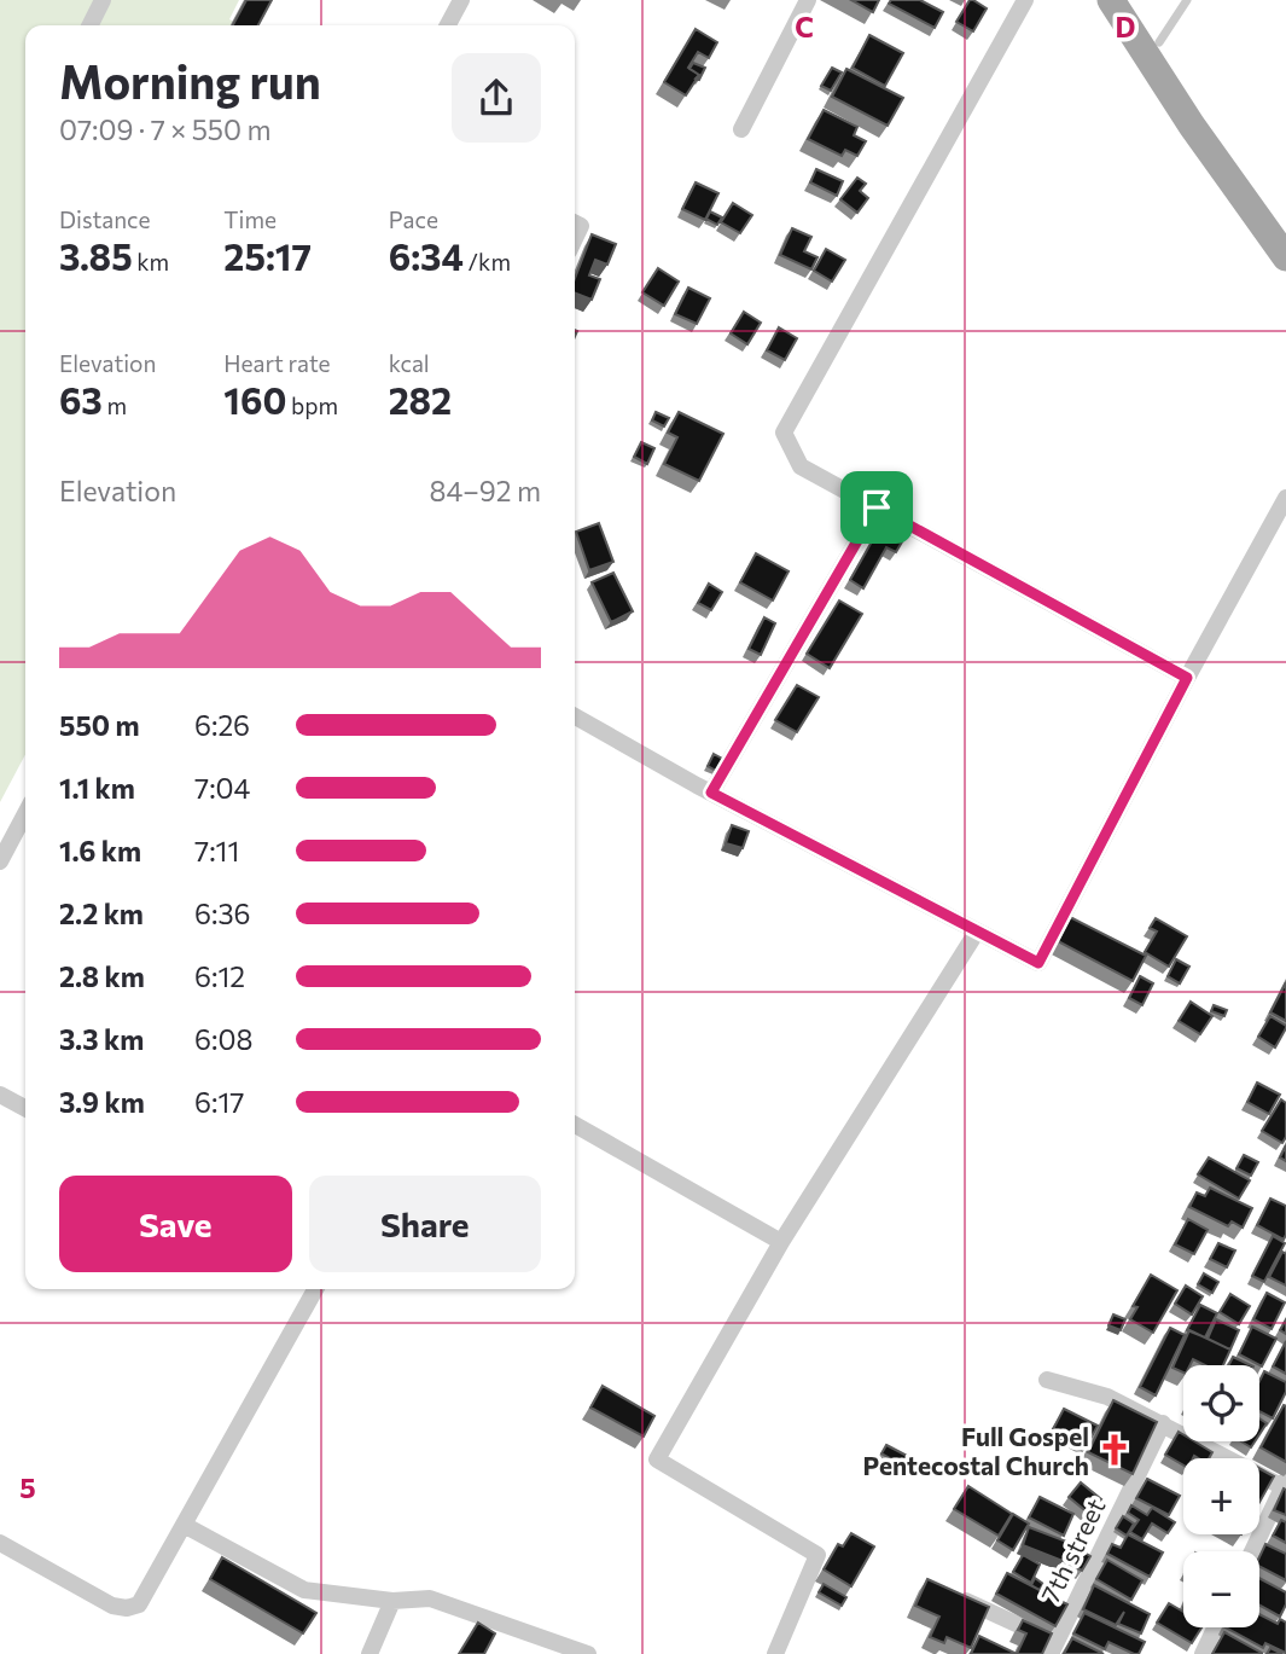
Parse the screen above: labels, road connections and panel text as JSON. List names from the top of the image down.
{
  "streets": {
    "street": ["7th street"]
  },
  "places": {
    "church": ["Full Gospel Pentecostal Church"]
  },
  "page": {
    "heading": ["Morning run", "07:09 · 7 × 550 m"],
    "stats": [
      ["Distance", "3.85 km"],
      ["Time", "25:17"],
      ["Pace", "6:34 /km"],
      ["Elevation", "63 m"],
      ["Heart rate", "160 bpm"],
      ["kcal", "282"]
    ],
    "chart": ["Elevation", "84–92 m"],
    "list": [
      {
        "name": "550 m",
        "note": "6:26"
      },
      {
        "name": "1.1 km",
        "note": "7:04"
      },
      {
        "name": "1.6 km",
        "note": "7:11"
      },
      {
        "name": "2.2 km",
        "note": "6:36"
      },
      {
        "name": "2.8 km",
        "note": "6:12"
      },
      {
        "name": "3.3 km",
        "note": "6:08"
      },
      {
        "name": "3.9 km",
        "note": "6:17"
      }
    ],
    "buttons": ["Save", "Share"],
    "map_buttons": ["+", "−"]
  },
  "grid": {
    "columns": ["C", "D"],
    "rows": ["5"]
  }
}
